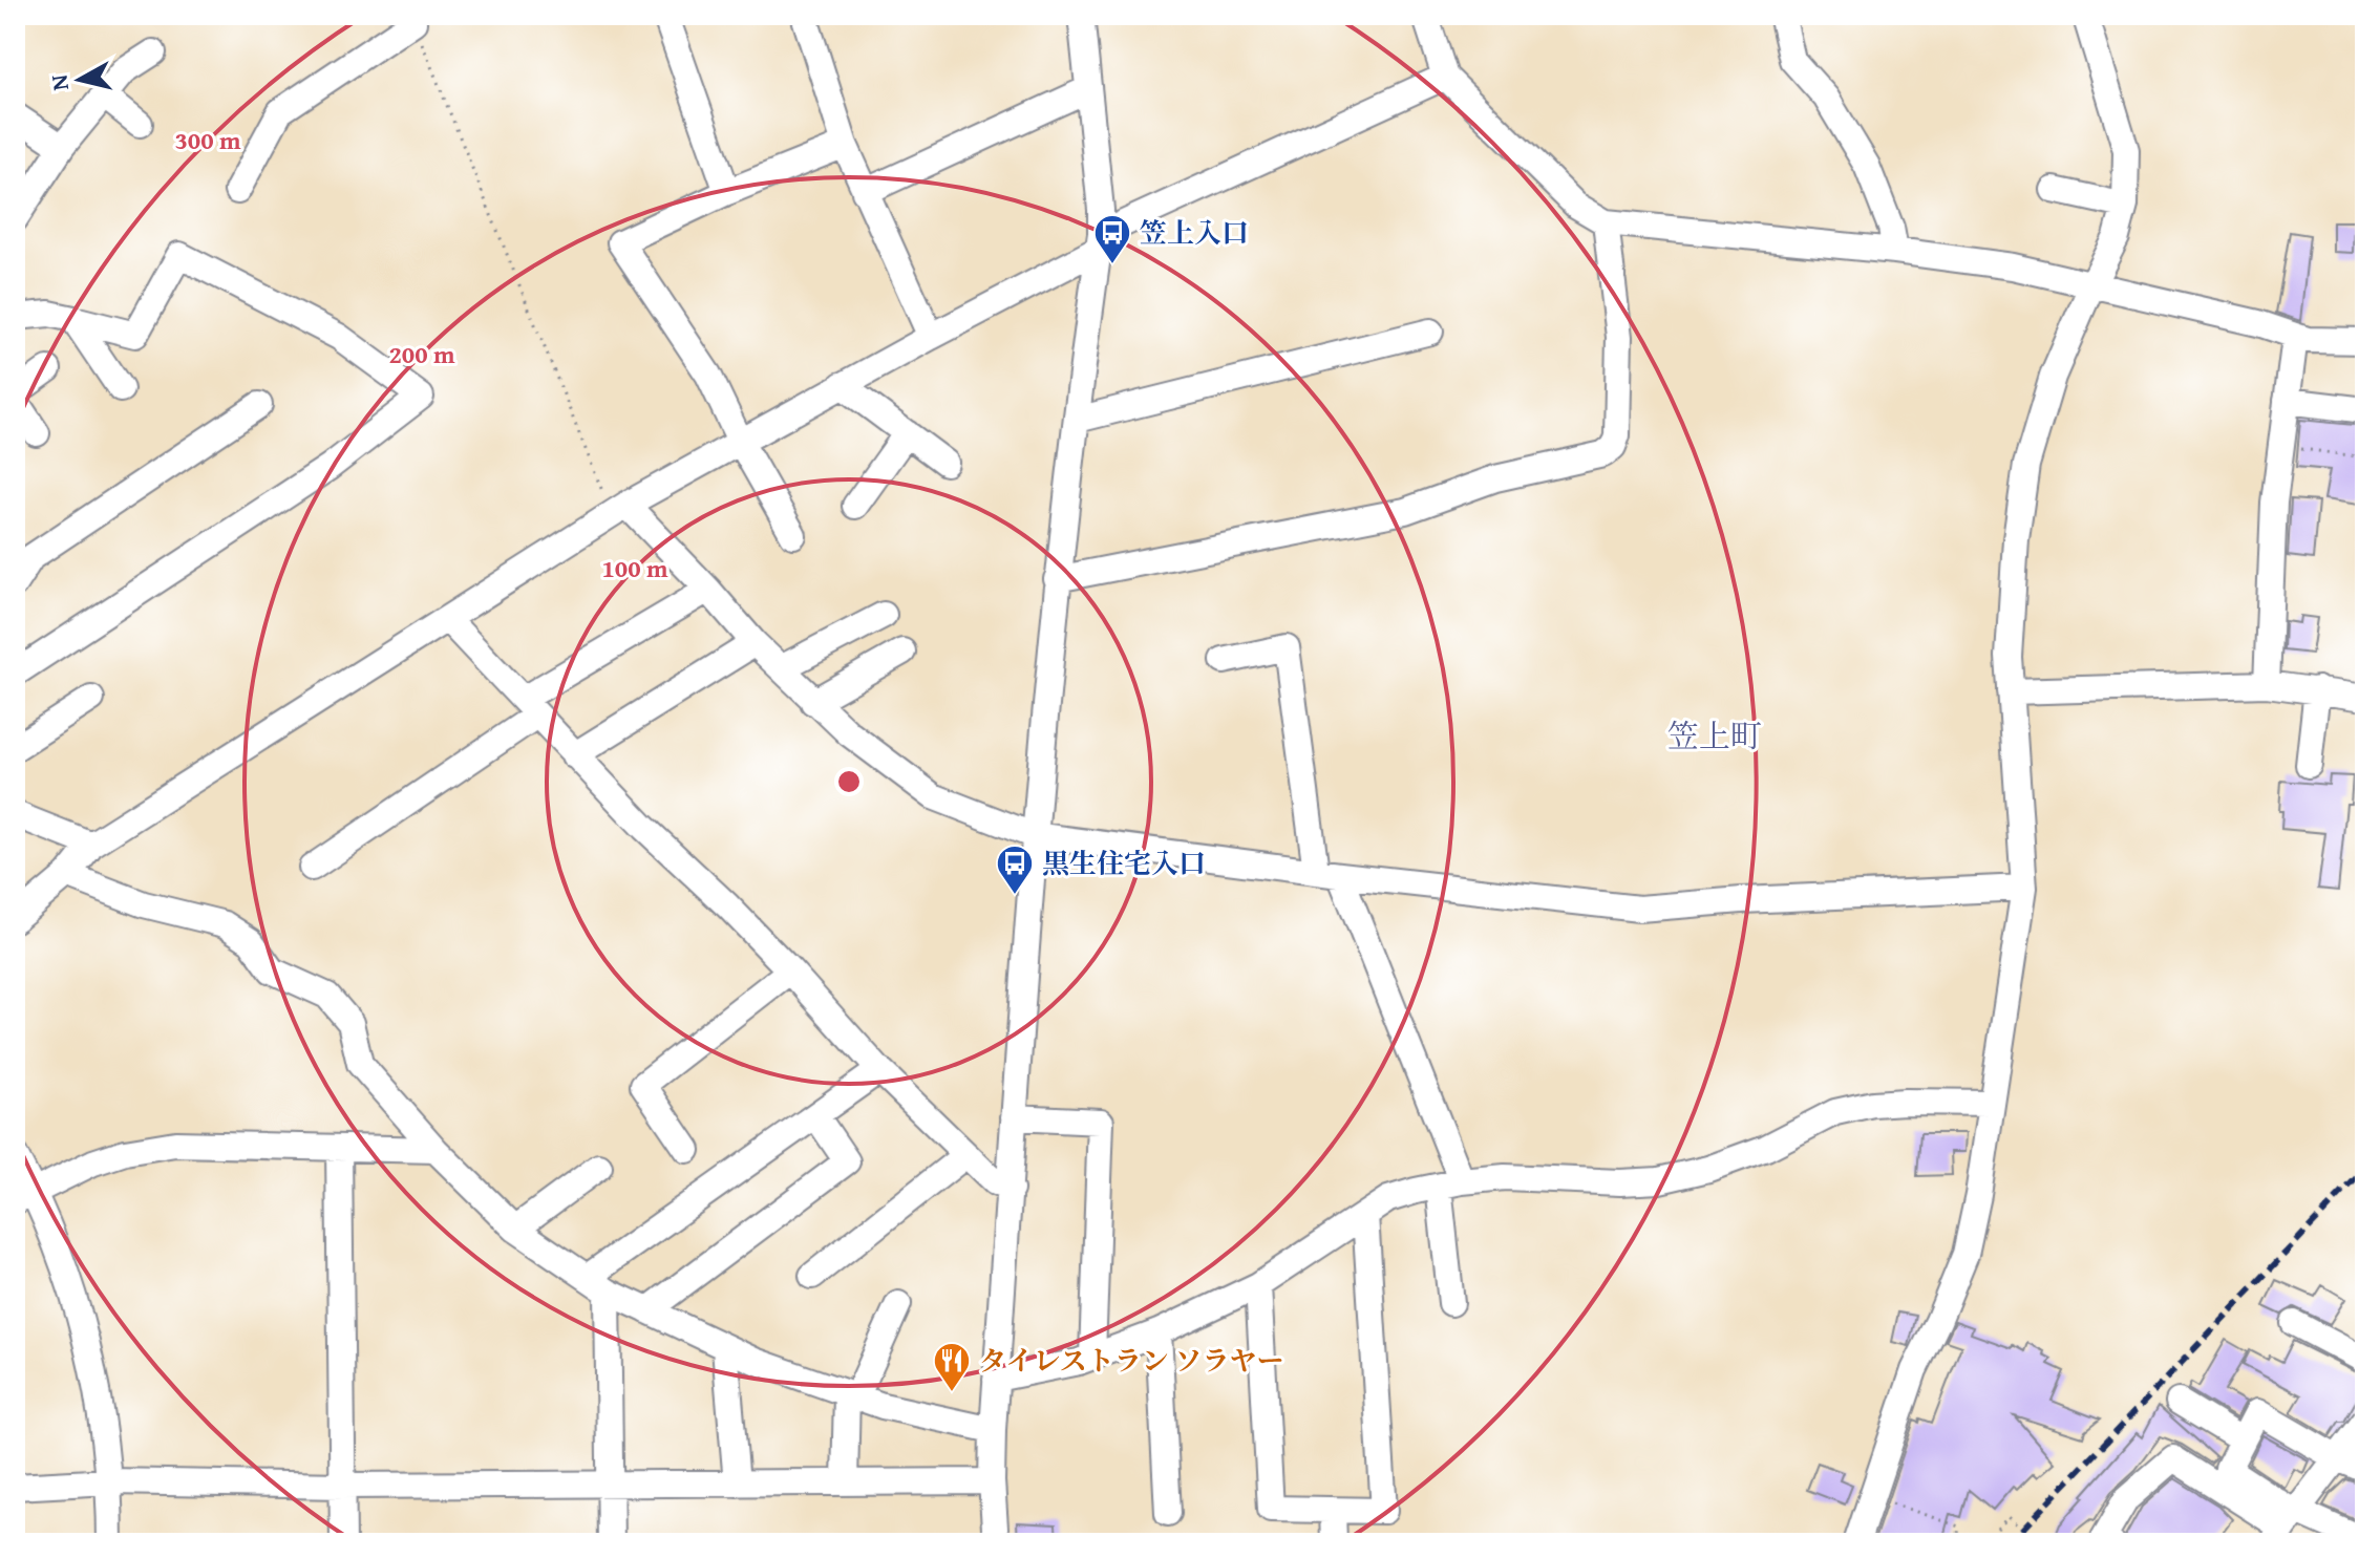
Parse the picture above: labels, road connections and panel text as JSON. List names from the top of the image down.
{
  "districts": ["笠上町"],
  "places": {
    "bus stop": ["笠上入口", "黒生住宅入口"],
    "restaurant": ["タイレストラン ソラヤー"]
  },
  "north": "left",
  "rings": ["300 m", "200 m", "100 m"]
}
